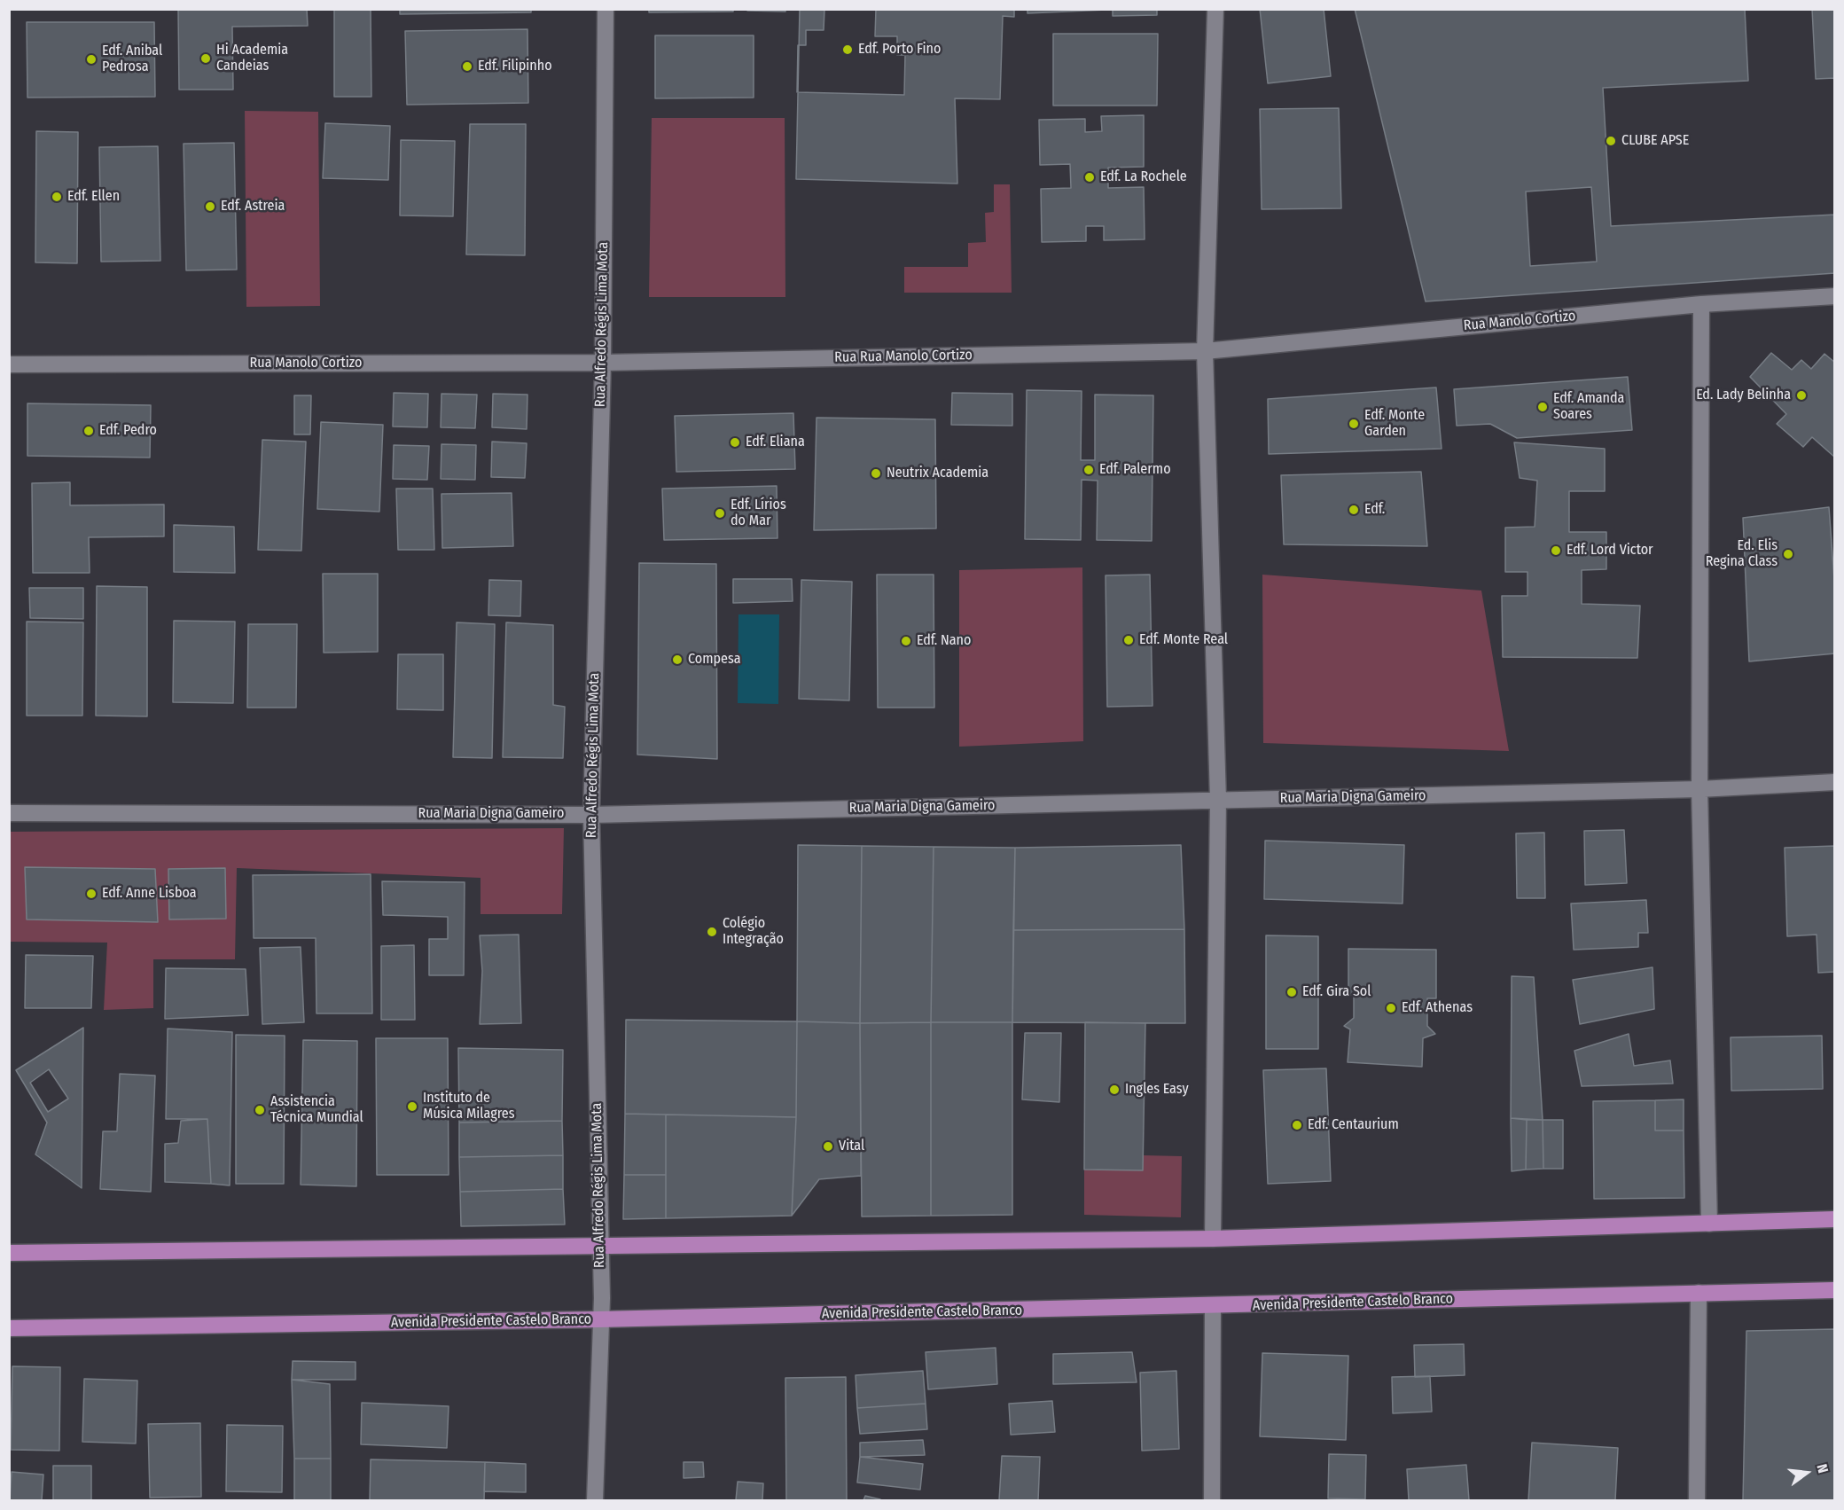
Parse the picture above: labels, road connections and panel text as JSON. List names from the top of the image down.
{
  "streets": {
    "main road": ["Avenida Presidente Castelo Branco"],
    "street": [
      "Rua Manolo Cortizo",
      "Rua Alfredo Régis Lima Mota",
      "Rua Rua Manolo Cortizo",
      "Rua Maria Digna Gameiro"
    ]
  },
  "crossings": [
    ["Rua Manolo Cortizo", "Rua Alfredo Régis Lima Mota"],
    ["Rua Manolo Cortizo", "Rua Rua Manolo Cortizo"],
    ["Rua Alfredo Régis Lima Mota", "Rua Rua Manolo Cortizo"],
    ["Rua Alfredo Régis Lima Mota", "Rua Maria Digna Gameiro"],
    ["Rua Alfredo Régis Lima Mota", "Avenida Presidente Castelo Branco"]
  ],
  "places": [
    "Edf. Porto Fino",
    "Hi Academia Candeias",
    "Edf. Anibal Pedrosa",
    "Edf. Filipinho",
    "CLUBE APSE",
    "Edf. La Rochele",
    "Edf. Ellen",
    "Edf. Astreia",
    "Ed. Lady Belinha",
    "Edf. Amanda Soares",
    "Edf. Monte Garden",
    "Edf. Pedro",
    "Edf. Eliana",
    "Edf. Palermo",
    "Neutrix Academia",
    "Edf.",
    "Edf. Lírios do Mar",
    "Edf. Lord Victor",
    "Ed. Elis Regina Class",
    "Edf. Monte Real",
    "Edf. Nano",
    "Compesa",
    "Edf. Anne Lisboa",
    "Colégio Integração",
    "Edf. Gira Sol",
    "Edf. Athenas",
    "Ingles Easy",
    "Instituto de Música Milagres",
    "Assistencia Técnica Mundial",
    "Edf. Centaurium",
    "Vital"
  ],
  "north": "right"
}
